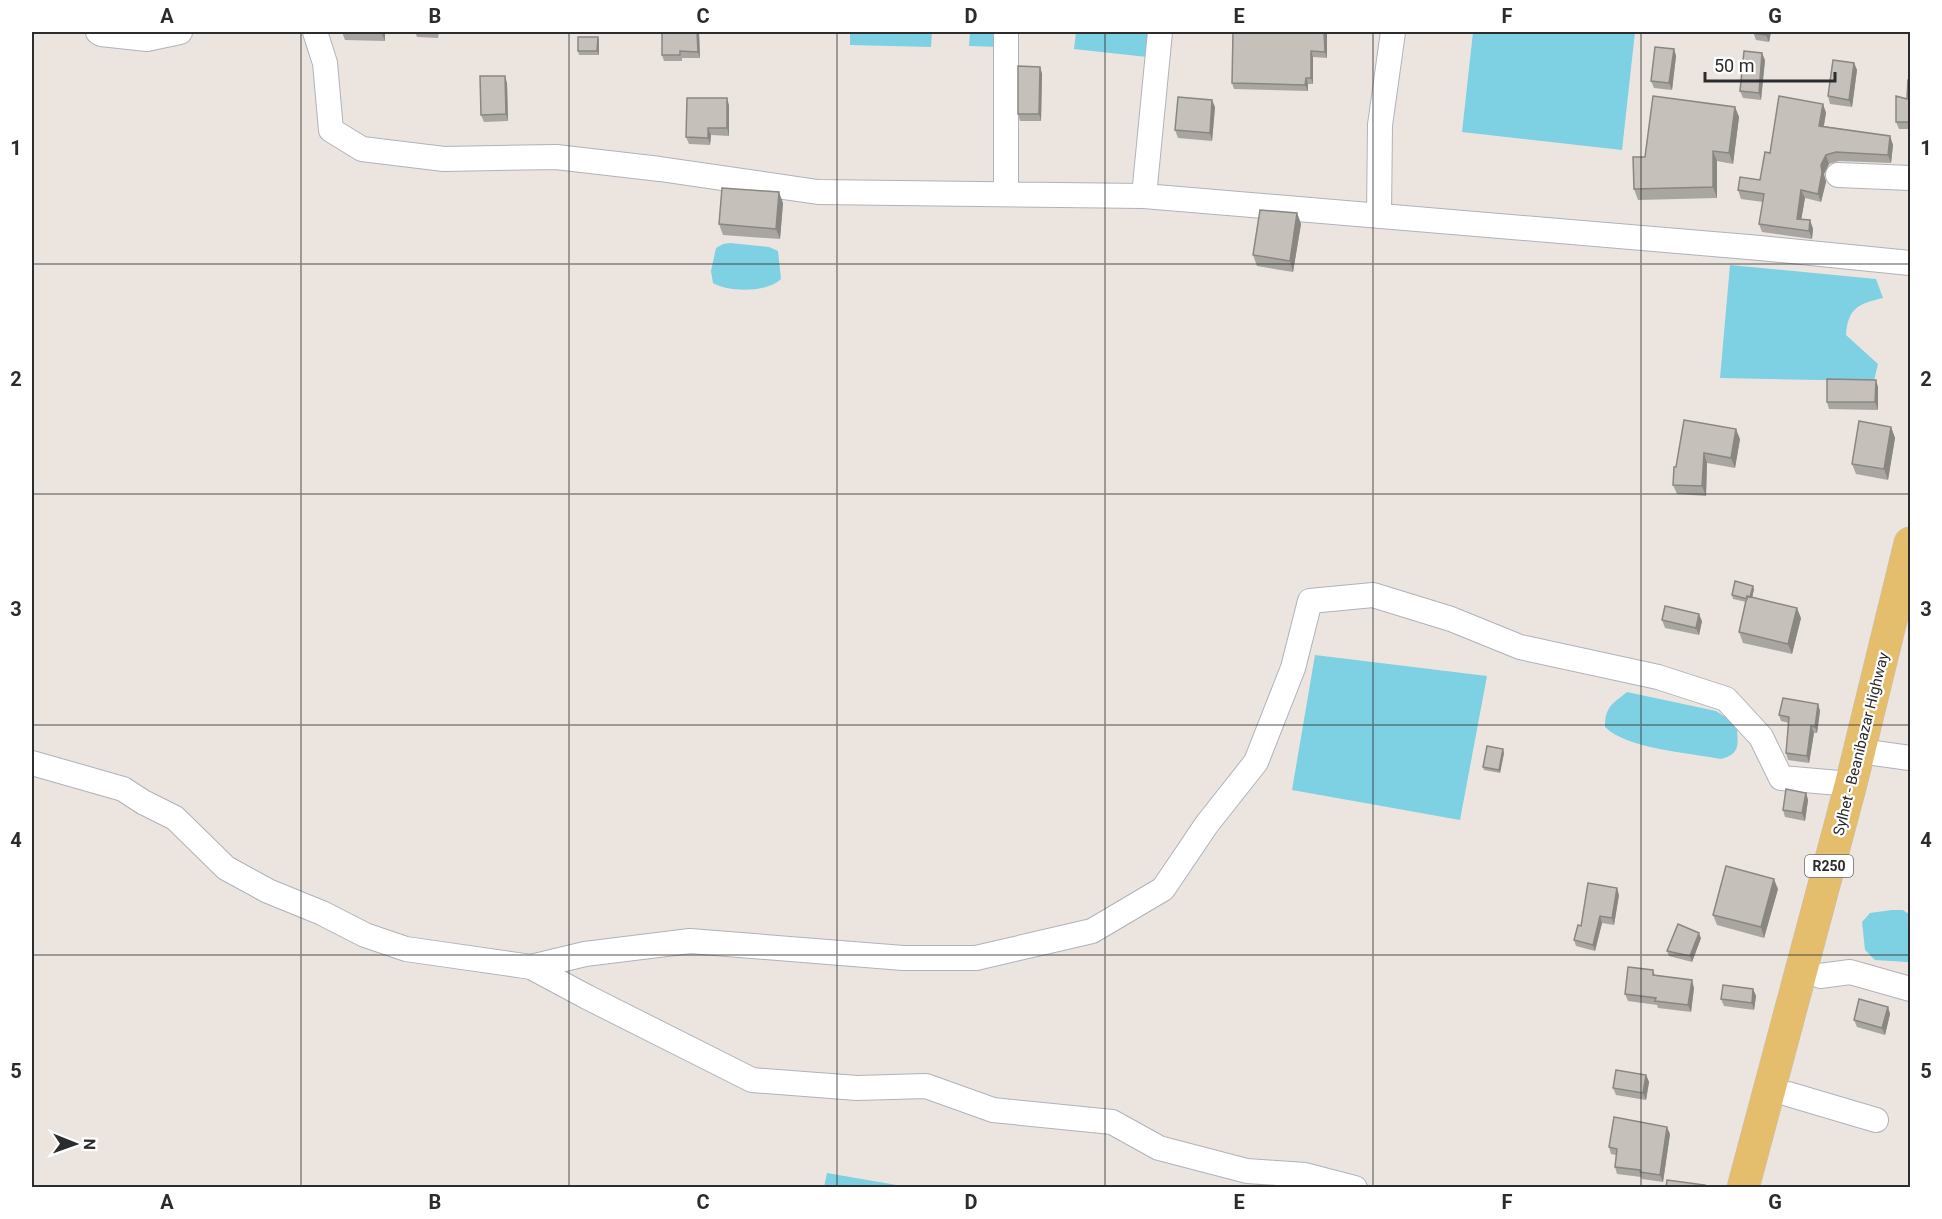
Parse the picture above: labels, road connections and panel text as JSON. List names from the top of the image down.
{
  "streets": {
    "main road": ["Sylhet - Beanibazar Highway", "R250"]
  },
  "scale_bar": "50 m",
  "north": "right",
  "grid": {
    "columns": [
      "A",
      "B",
      "C",
      "D",
      "E",
      "F",
      "G"
    ],
    "rows": [
      "1",
      "2",
      "3",
      "4",
      "5"
    ]
  }
}
